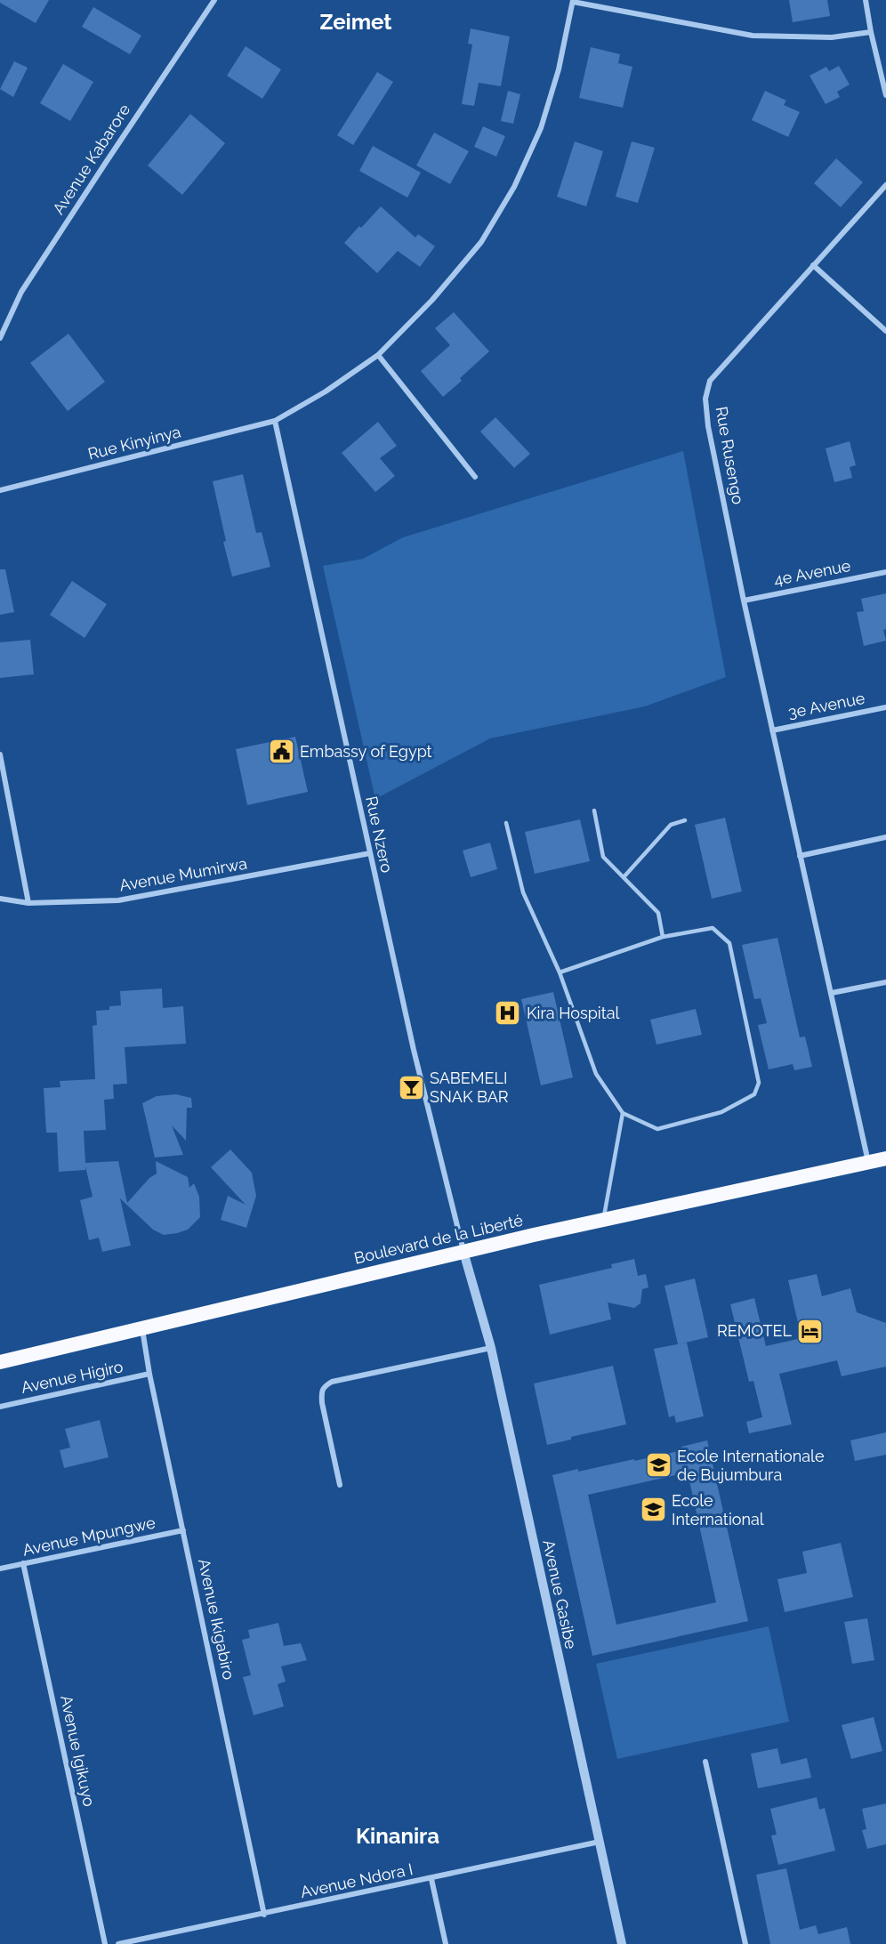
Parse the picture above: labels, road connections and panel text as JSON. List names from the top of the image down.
{
  "streets": {
    "highway": ["Boulevard de la Liberté"],
    "street": [
      "Avenue Kabarore",
      "Rue Kinyinya",
      "Rue Rusengo",
      "4e Avenue",
      "3e Avenue",
      "Rue Nzero",
      "Avenue Mumirwa",
      "Avenue Higiro",
      "Avenue Mpungwe",
      "Avenue Gasibe",
      "Avenue Ikigabiro",
      "Avenue Igikuyo",
      "Avenue Ndora I"
    ]
  },
  "crossings": [
    ["Rue Kinyinya", "Rue Nzero"],
    ["Rue Rusengo", "4e Avenue"],
    ["Rue Rusengo", "3e Avenue"],
    ["Rue Rusengo", "Boulevard de la Liberté"],
    ["Rue Nzero", "Avenue Mumirwa"],
    ["Rue Nzero", "Boulevard de la Liberté"],
    ["Rue Nzero", "Avenue Gasibe"],
    ["Boulevard de la Liberté", "Avenue Gasibe"],
    ["Boulevard de la Liberté", "Avenue Ikigabiro"],
    ["Avenue Higiro", "Avenue Ikigabiro"],
    ["Avenue Mpungwe", "Avenue Ikigabiro"],
    ["Avenue Mpungwe", "Avenue Igikuyo"],
    ["Avenue Gasibe", "Avenue Ndora I"],
    ["Avenue Ikigabiro", "Avenue Ndora I"]
  ],
  "districts": ["Zeimet", "Kinanira"],
  "places": {
    "public building": ["Embassy of Egypt"],
    "hospital": ["Kira Hospital"],
    "bar": ["SABEMELI SNAK BAR"],
    "hotel": ["REMOTEL"],
    "school or university": ["Ecole Internationale de Bujumbura", "Ecole International"]
  }
}
